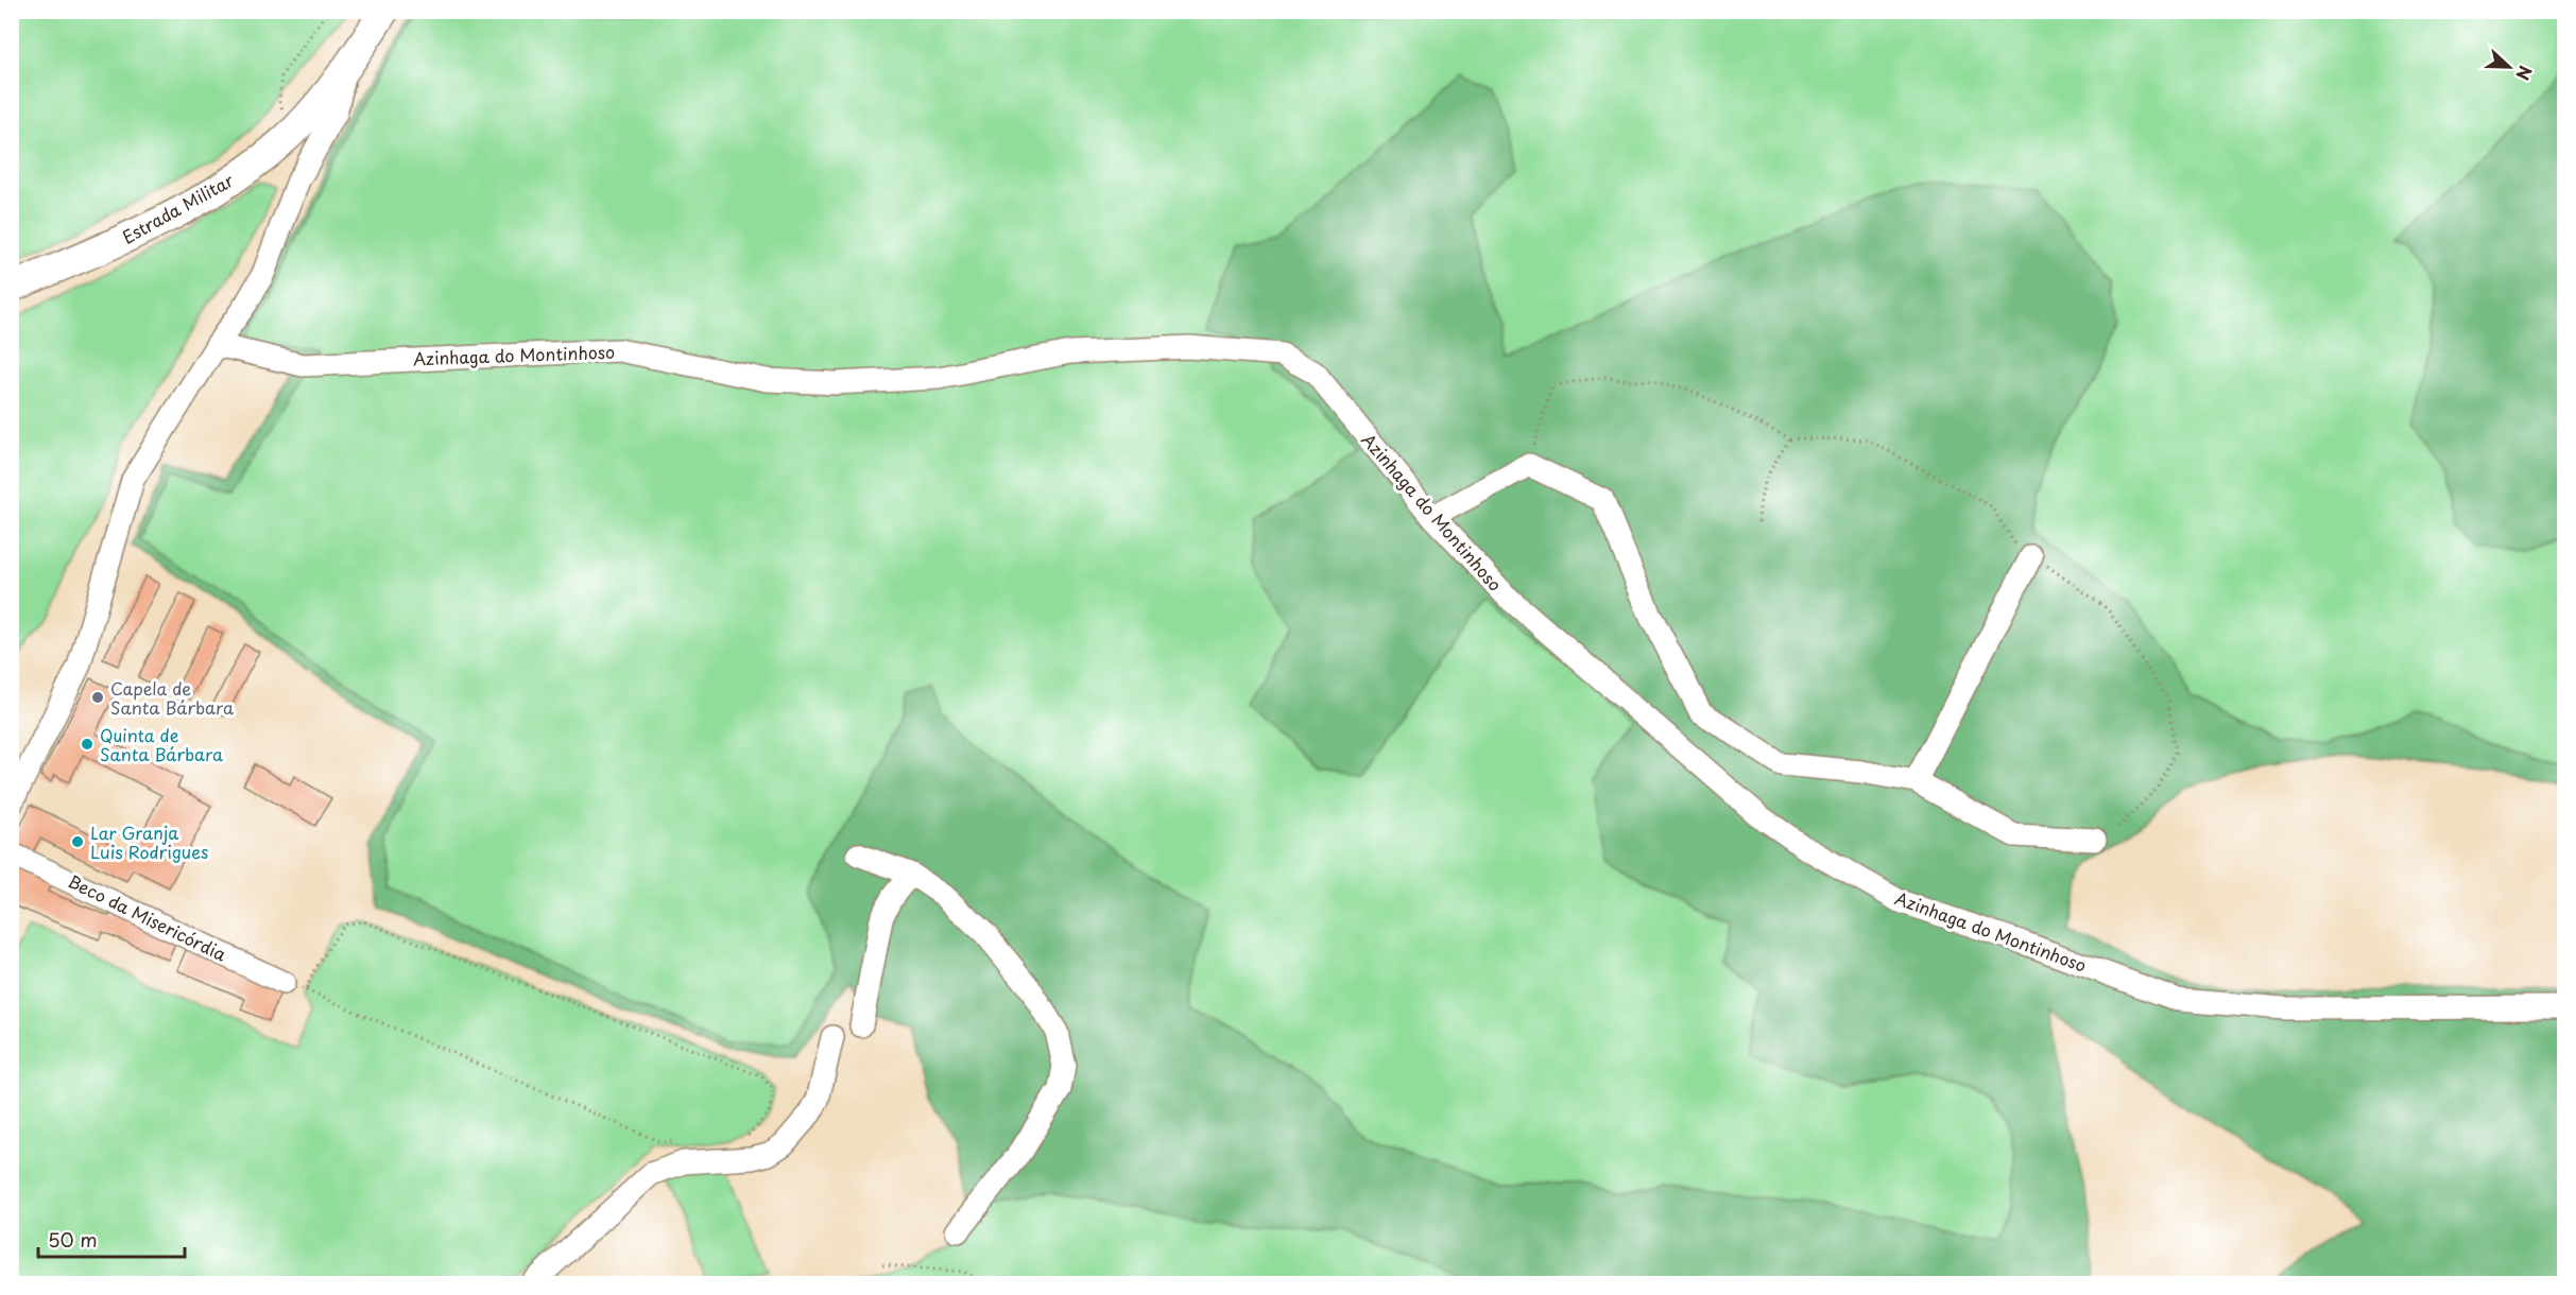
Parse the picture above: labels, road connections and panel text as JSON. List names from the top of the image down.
{
  "streets": {
    "main road": ["Estrada Militar"],
    "street": ["Azinhaga do Montinhoso", "Beco da Misericórdia"]
  },
  "places": ["Capela de Santa Bárbara", "Quinta de Santa Bárbara", "Lar Granja Luis Rodrigues"],
  "scale_bar": "50 m",
  "north": "right"
}
